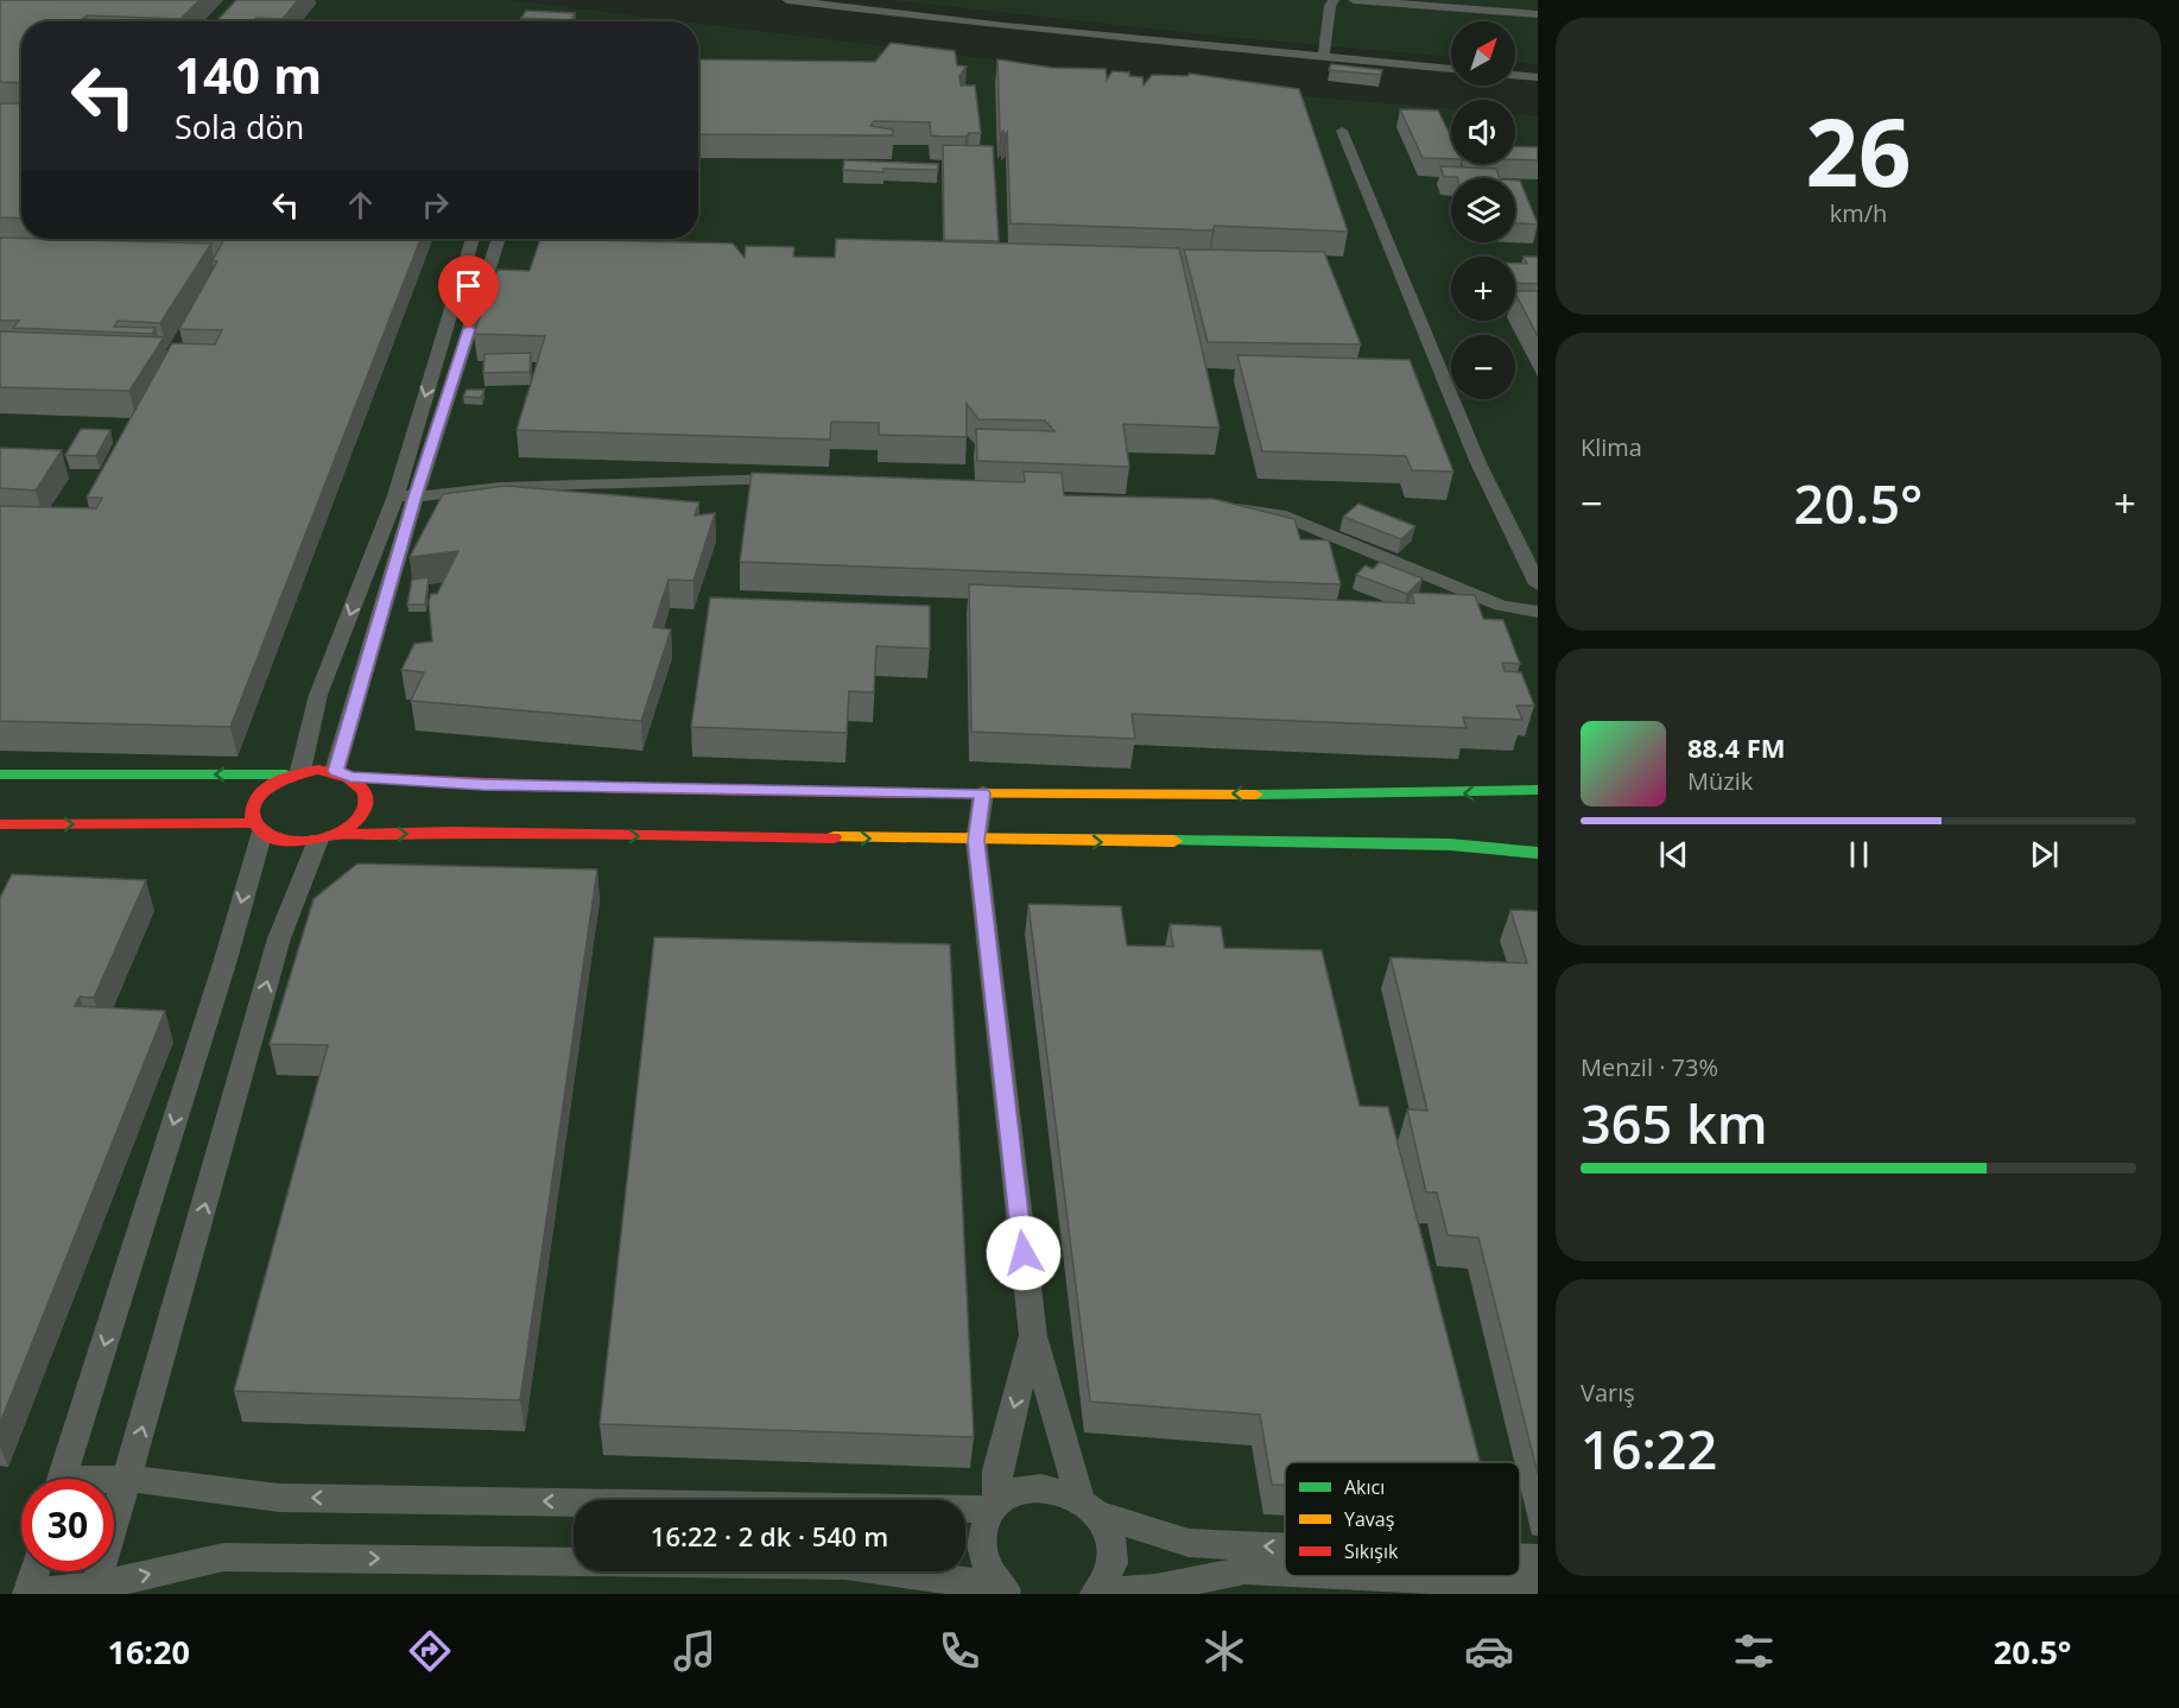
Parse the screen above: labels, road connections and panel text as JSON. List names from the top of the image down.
{
  "legend": ["Akıcı", "Yavaş", "Sıkışık"],
  "north": "top right",
  "page": {
    "tile": [
      ["26", "km/h"],
      "Klima",
      ["Menzil · 73%", "365 km"],
      ["Varış", "16:22"]
    ],
    "map_buttons": ["+", "−"],
    "turn": ["140 m", "Sola dön"],
    "heat": ["−", "20.5°", "+"],
    "song": ["88.4 FM", "Müzik"],
    "limit": "30",
    "trip": "16:22 · 2 dk · 540 m",
    "tabs": ["16:20", "20.5°"]
  }
}
